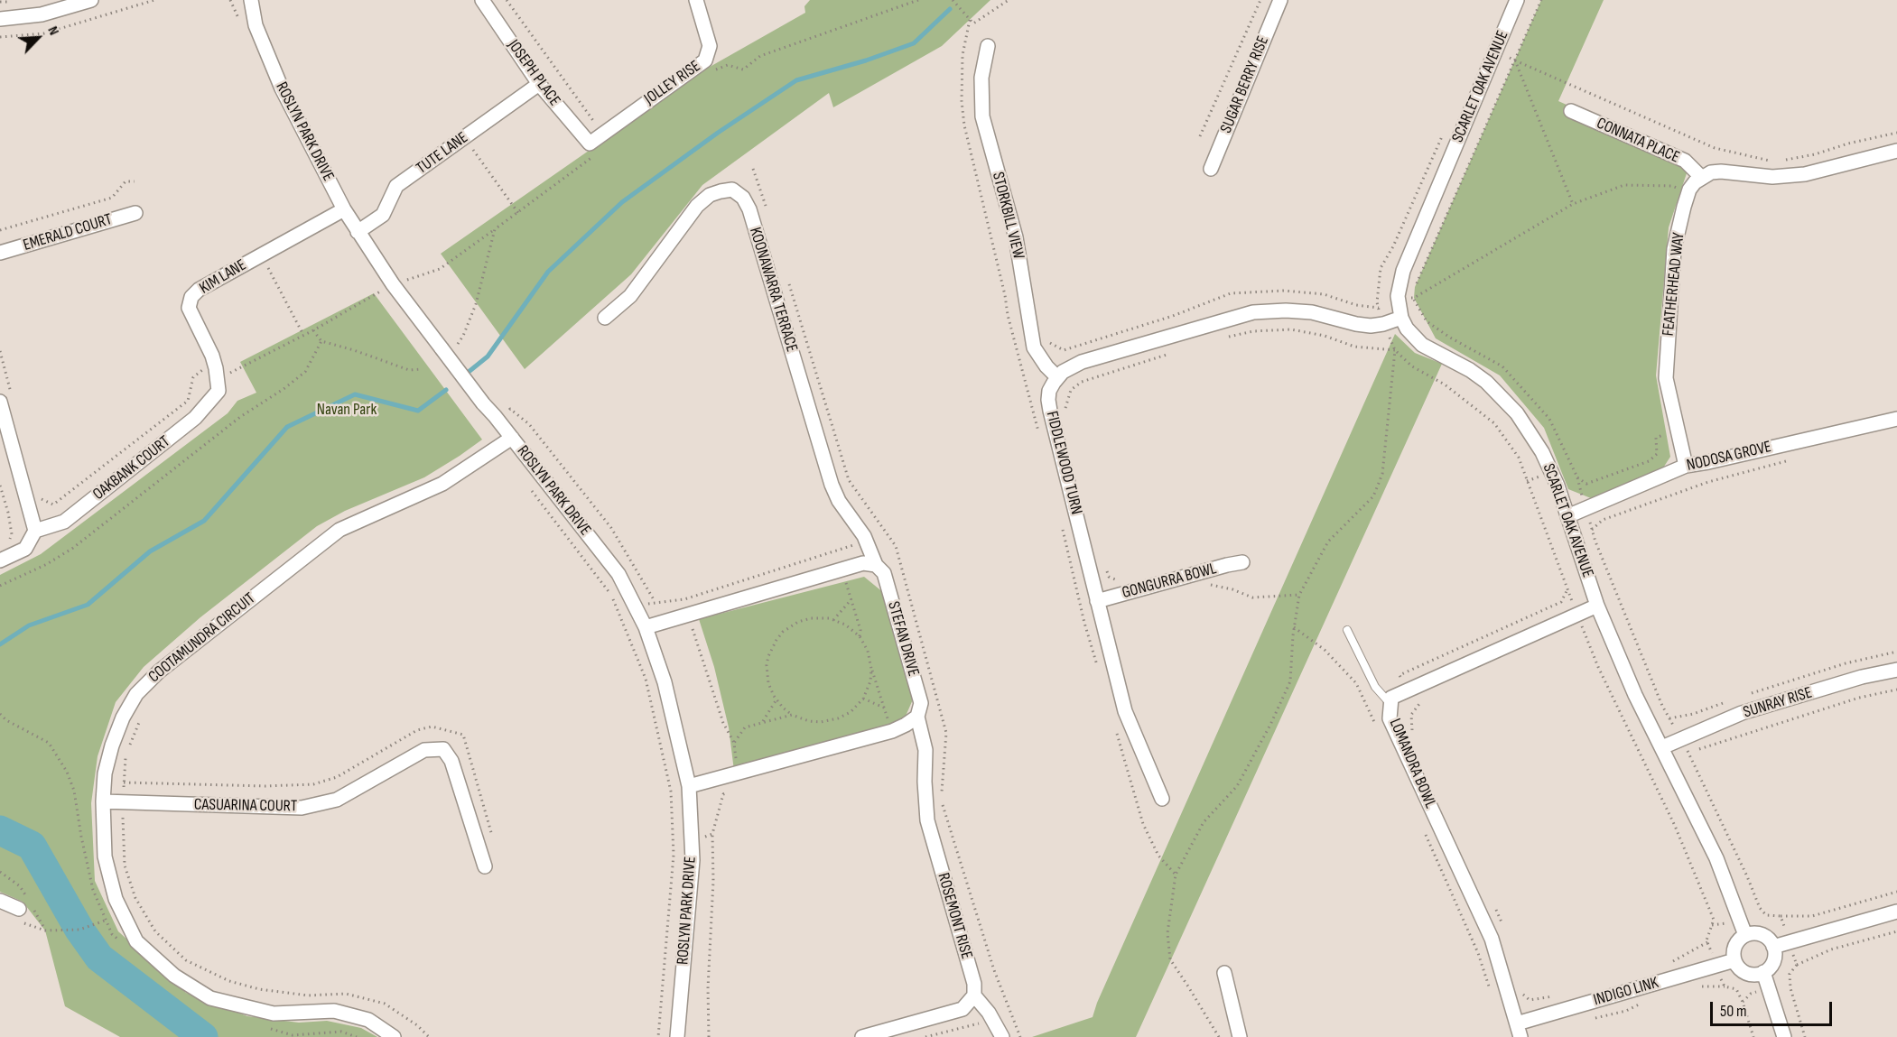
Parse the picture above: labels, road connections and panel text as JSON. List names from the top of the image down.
{
  "streets": {
    "street": [
      "JOSEPH PLACE",
      "JOLLEY RISE",
      "SUGAR BERRY RISE",
      "SCARLET OAK AVENUE",
      "ROSLYN PARK DRIVE",
      "CONNATA PLACE",
      "TUTE LANE",
      "STORKBILL VIEW",
      "EMERALD COURT",
      "KIM LANE",
      "FEATHERHEAD WAY",
      "KOONAWARRA TERRACE",
      "NODOSA GROVE",
      "FIDDLEWOOD TURN",
      "OAKBANK COURT",
      "GONGURRA BOWL",
      "COOTAMUNDRA CIRCUIT",
      "STEFAN DRIVE",
      "SUNRAY RISE",
      "LOMANDRA BOWL",
      "CASUARINA COURT",
      "ROSEMONT RISE",
      "INDIGO LINK"
    ]
  },
  "crossings": [
    ["JOSEPH PLACE", "JOLLEY RISE"],
    ["JOSEPH PLACE", "TUTE LANE"],
    ["SCARLET OAK AVENUE", "NODOSA GROVE"],
    ["SCARLET OAK AVENUE", "SUNRAY RISE"],
    ["SCARLET OAK AVENUE", "LOMANDRA BOWL"],
    ["SCARLET OAK AVENUE", "INDIGO LINK"],
    ["ROSLYN PARK DRIVE", "TUTE LANE"],
    ["ROSLYN PARK DRIVE", "KIM LANE"],
    ["ROSLYN PARK DRIVE", "COOTAMUNDRA CIRCUIT"],
    ["CONNATA PLACE", "FEATHERHEAD WAY"],
    ["STORKBILL VIEW", "FIDDLEWOOD TURN"],
    ["KIM LANE", "OAKBANK COURT"],
    ["FEATHERHEAD WAY", "NODOSA GROVE"],
    ["KOONAWARRA TERRACE", "STEFAN DRIVE"],
    ["FIDDLEWOOD TURN", "GONGURRA BOWL"],
    ["COOTAMUNDRA CIRCUIT", "CASUARINA COURT"],
    ["STEFAN DRIVE", "ROSEMONT RISE"],
    ["LOMANDRA BOWL", "INDIGO LINK"]
  ],
  "parks": ["Navan Park"],
  "scale_bar": "50 m",
  "north": "top right"
}
